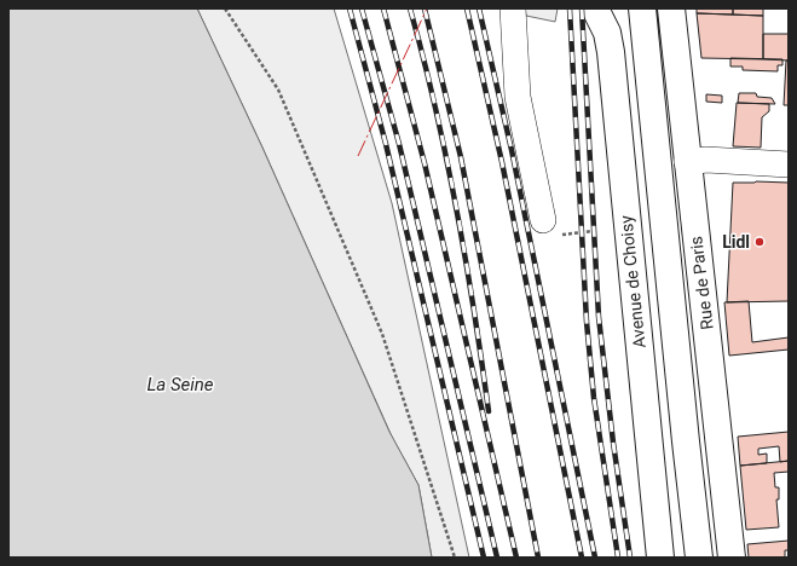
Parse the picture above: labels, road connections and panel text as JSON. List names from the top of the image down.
{
  "streets": {
    "main road": ["Avenue de Choisy", "Rue de Paris"]
  },
  "water": ["La Seine"],
  "places": ["Lidl"]
}
